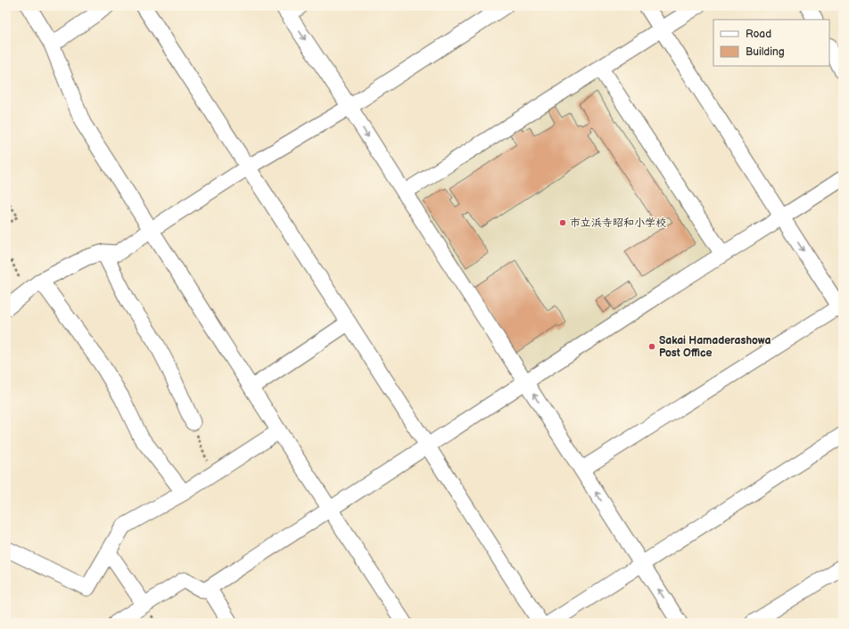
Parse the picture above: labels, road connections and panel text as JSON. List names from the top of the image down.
{
  "places": ["市立浜寺昭和小学校", "Sakai Hamaderashowa Post Office"],
  "legend": ["Road", "Building"]
}
